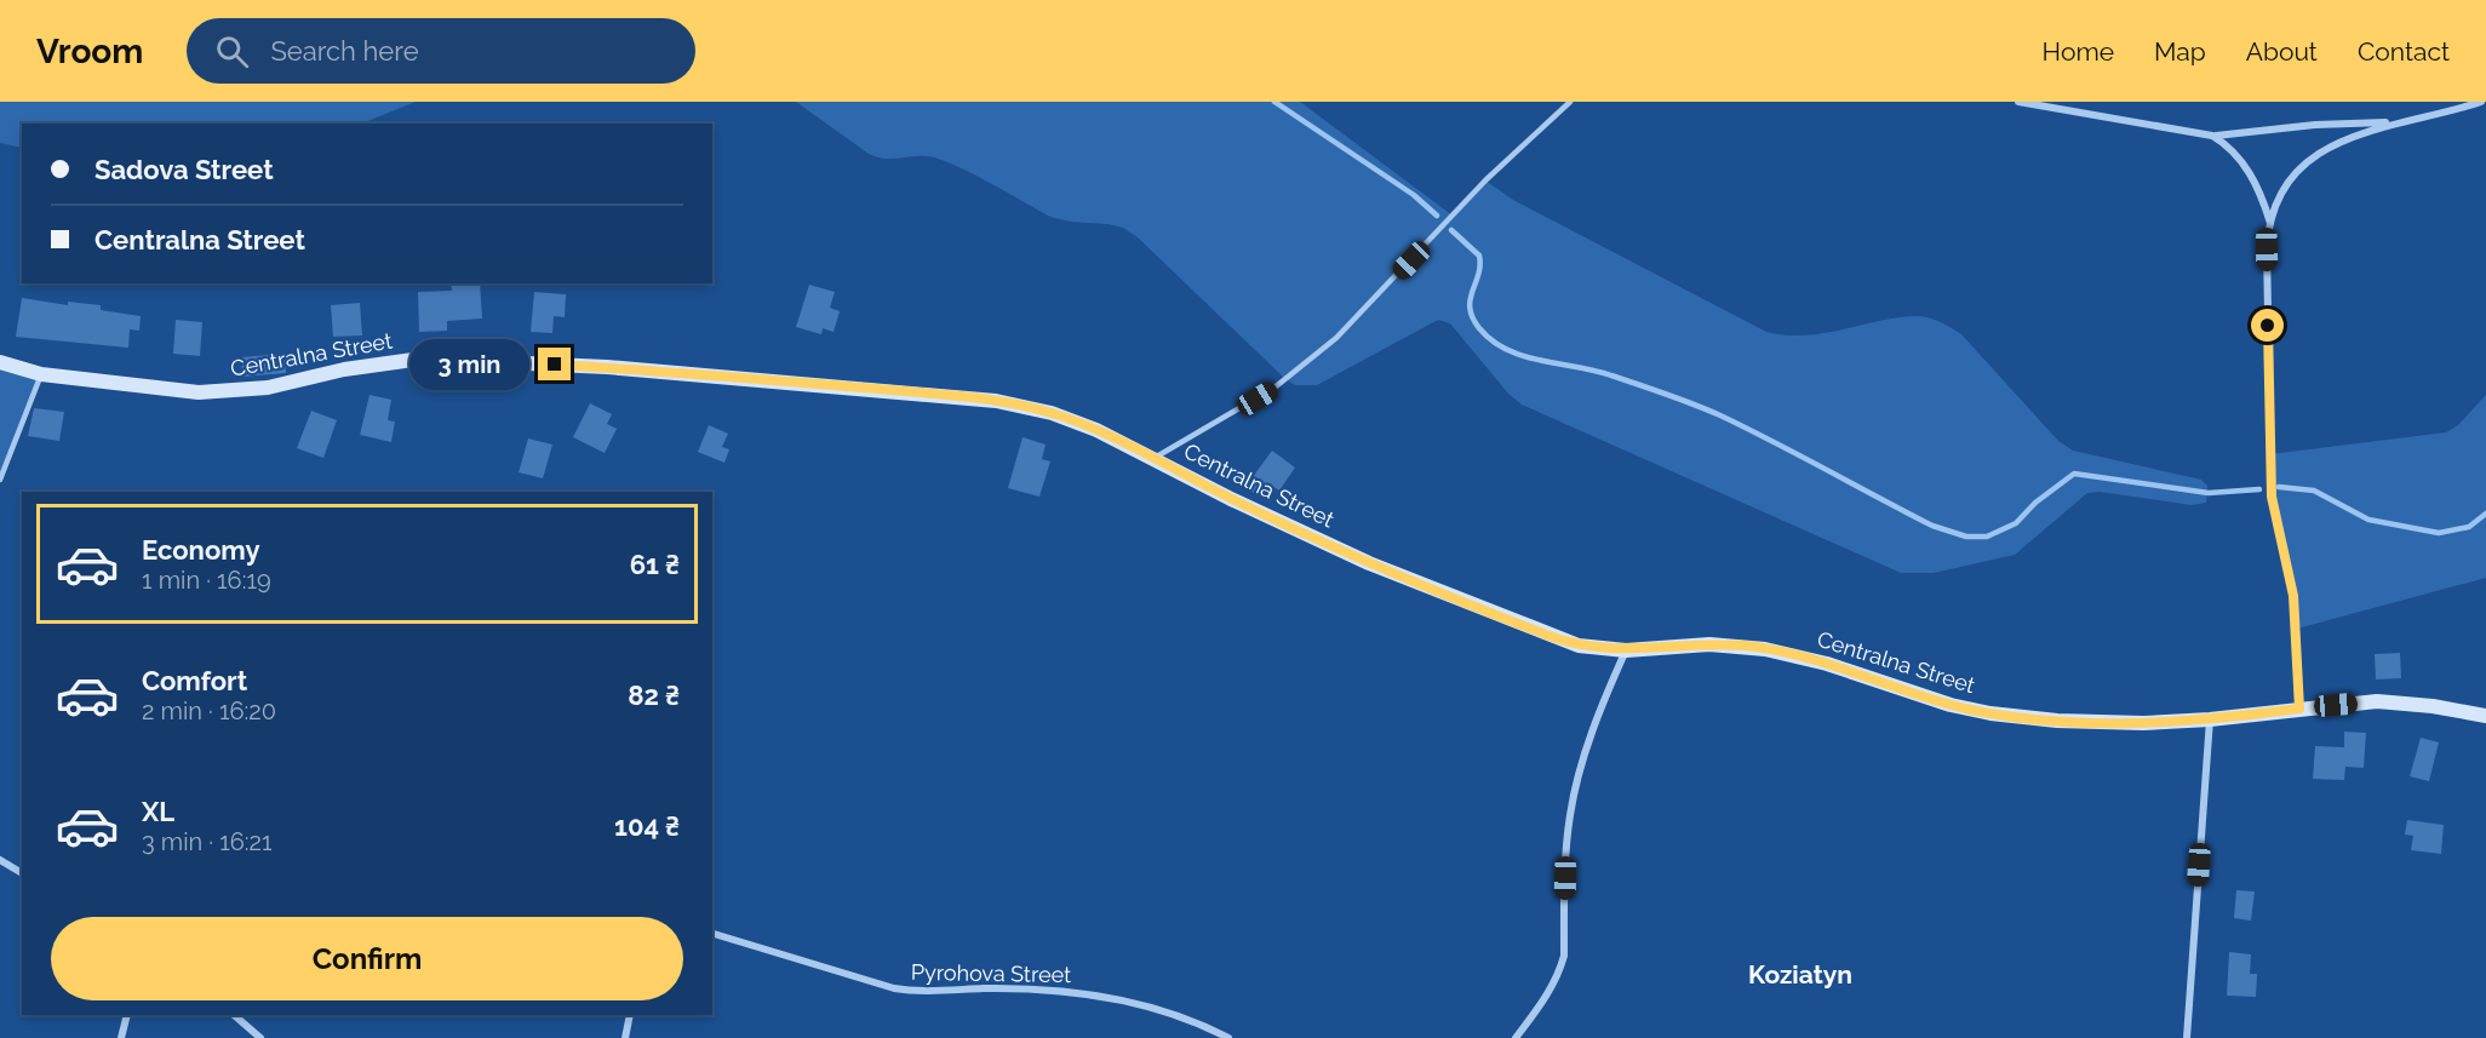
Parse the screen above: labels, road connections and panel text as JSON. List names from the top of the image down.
{
  "streets": {
    "street": ["Centralna Street", "Pyrohova Street"]
  },
  "districts": ["Koziatyn"],
  "page": {
    "header": "Vroom",
    "search": "Search here",
    "nav": [
      "Home",
      "Map",
      "About",
      "Contact"
    ],
    "banner": ["Sadova Street", "Centralna Street"],
    "bubble": "3 min",
    "list": [
      {
        "name": "Economy",
        "note": "1 min · 16:19",
        "value": "61 ₴"
      },
      {
        "name": "Comfort",
        "note": "2 min · 16:20",
        "value": "82 ₴"
      },
      {
        "name": "XL",
        "note": "3 min · 16:21",
        "value": "104 ₴"
      }
    ],
    "buttons": "Confirm"
  }
}
